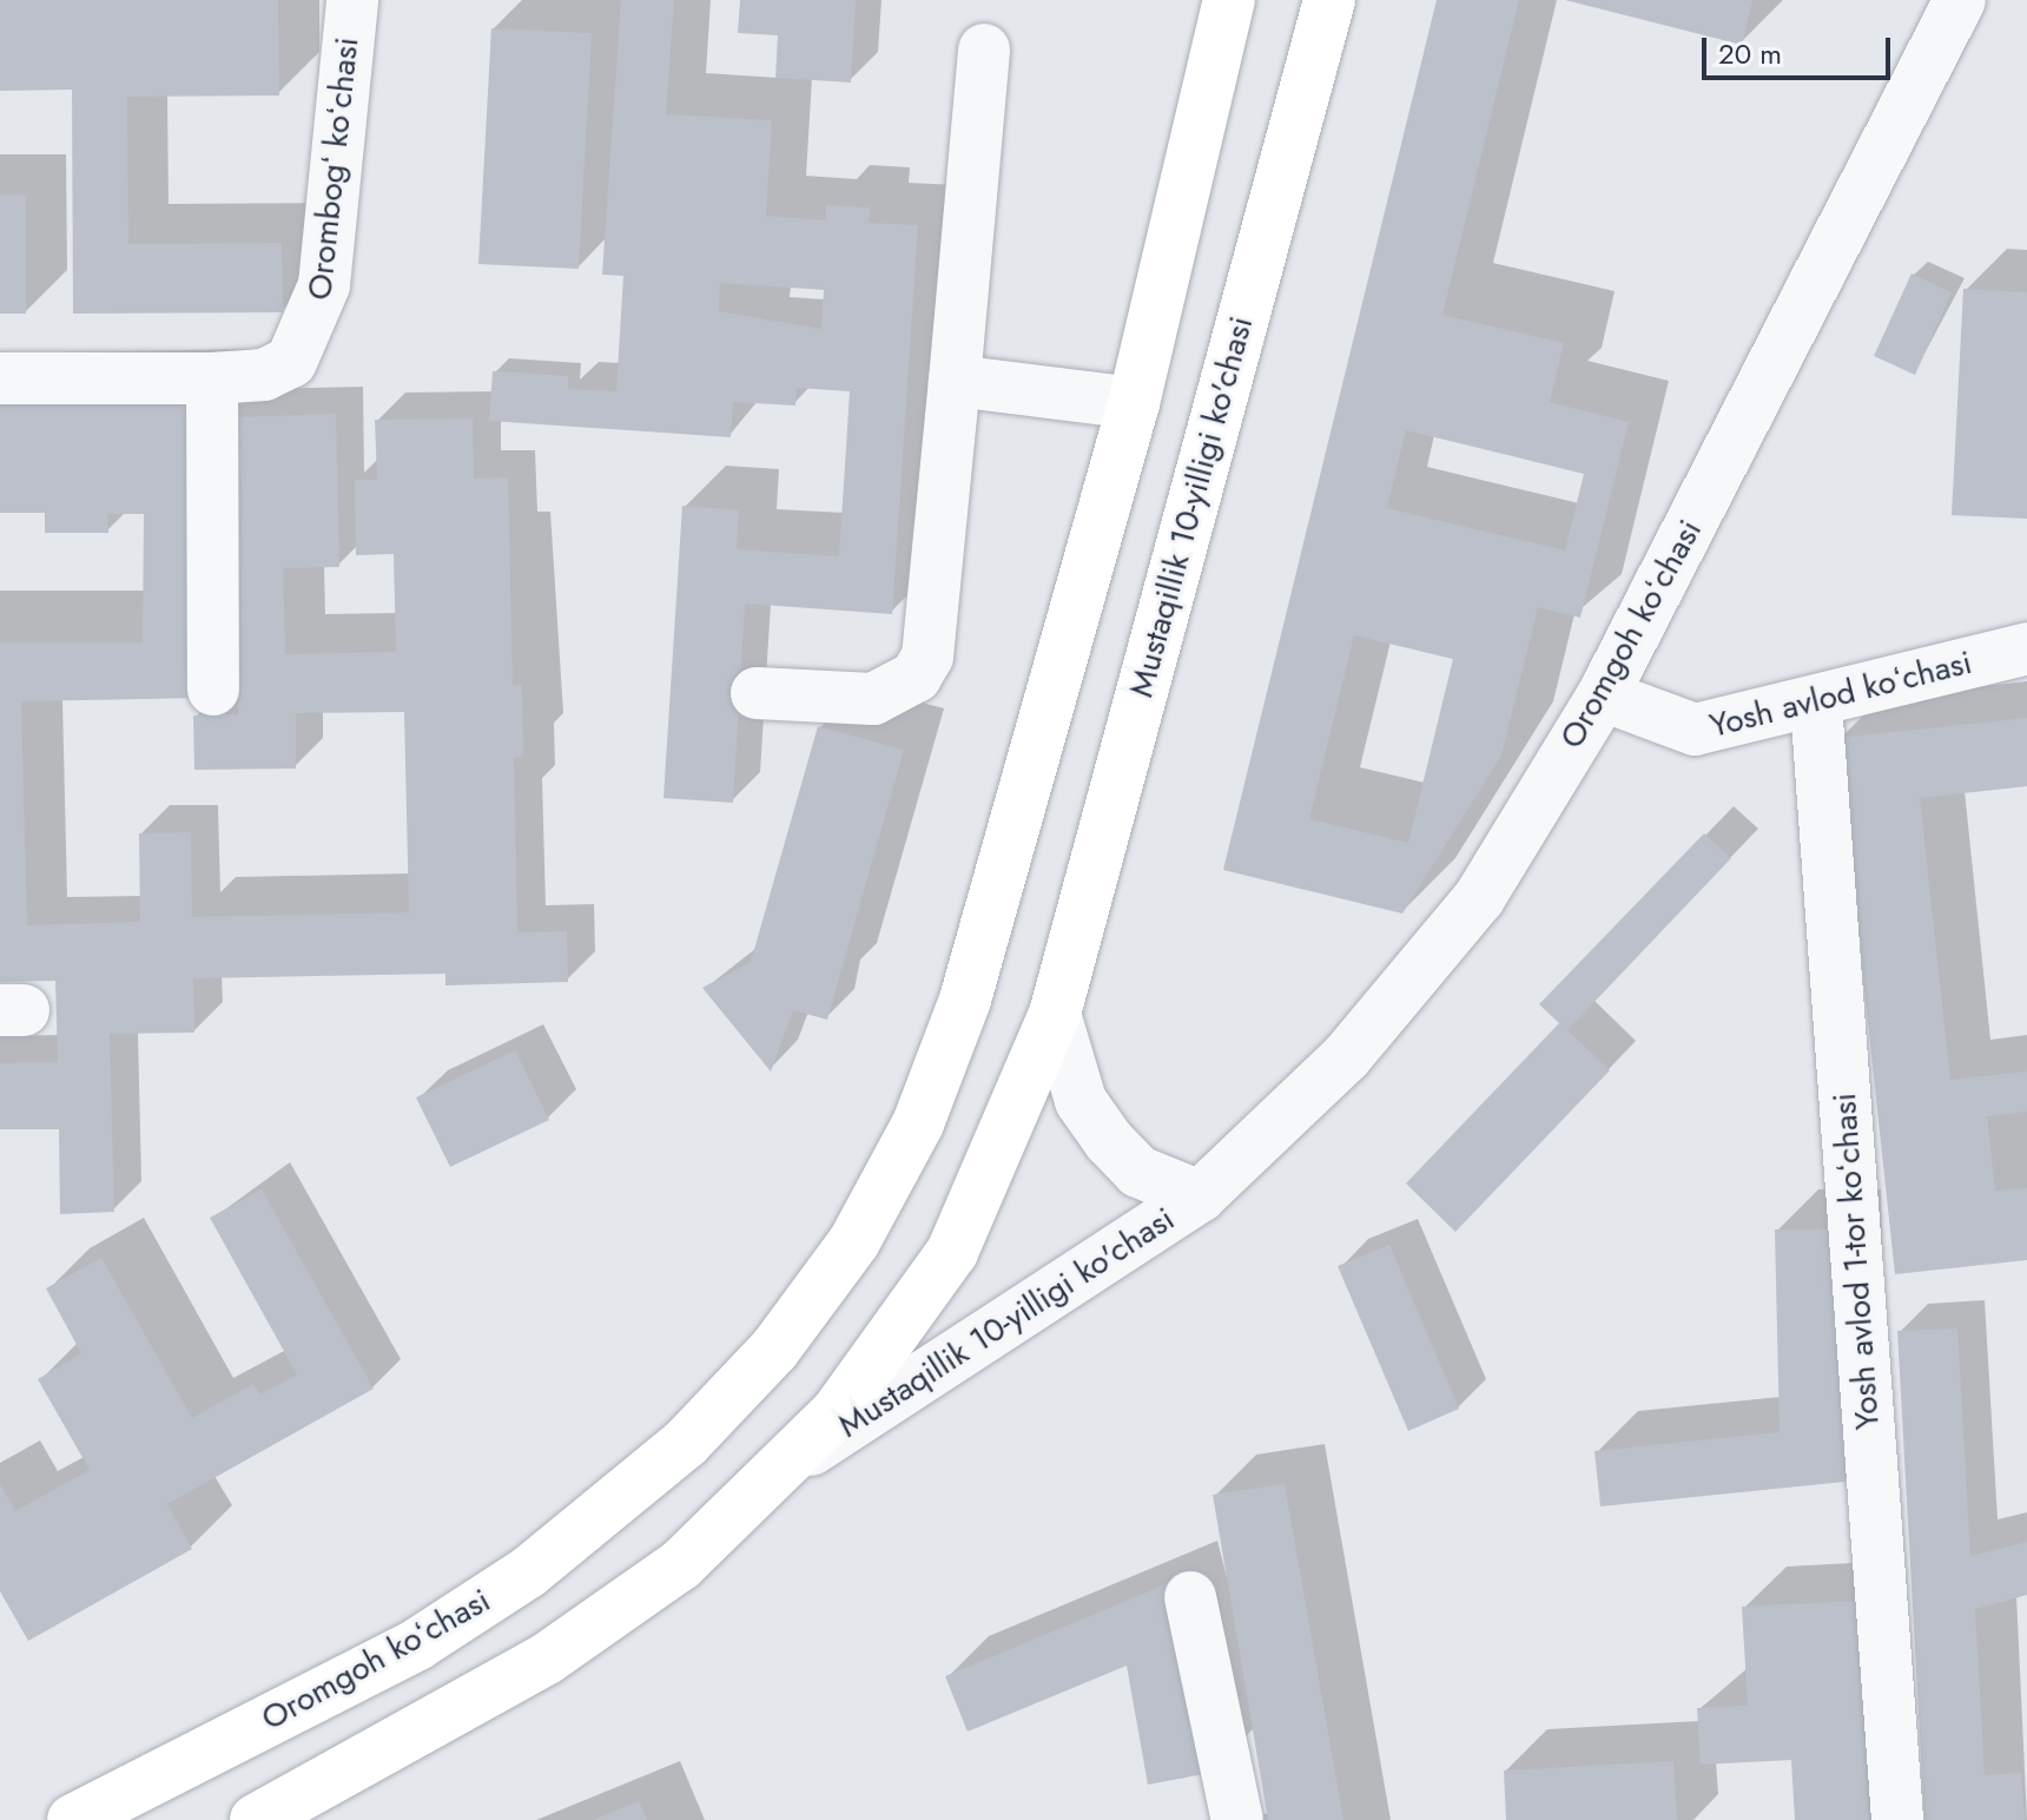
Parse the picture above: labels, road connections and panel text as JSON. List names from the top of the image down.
{
  "streets": {
    "main road": ["Mustaqillik 10-yilligi ko'chasi", "Oromgoh koʻchasi"],
    "street": ["Orombogʻ koʻchasi", "Yosh avlod koʻchasi", "Yosh avlod 1-tor koʻchasi"]
  },
  "crossings": [
    ["Mustaqillik 10-yilligi ko'chasi", "Oromgoh koʻchasi"],
    ["Oromgoh koʻchasi", "Yosh avlod koʻchasi"],
    ["Yosh avlod koʻchasi", "Yosh avlod 1-tor koʻchasi"]
  ],
  "scale_bar": "20 m"
}
